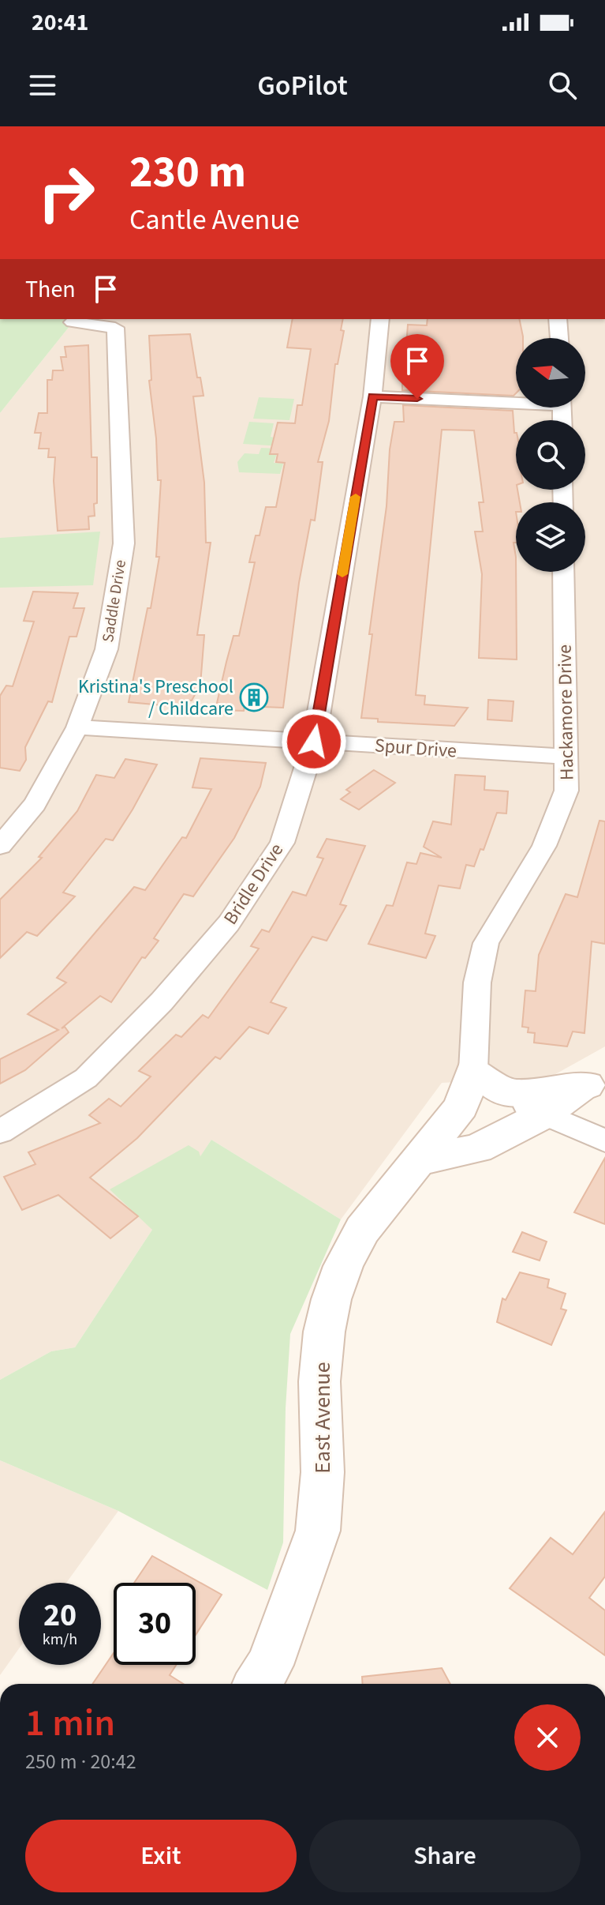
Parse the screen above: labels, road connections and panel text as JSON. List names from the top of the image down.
{
  "streets": {
    "street": [
      "Saddle Drive",
      "Hackamore Drive",
      "Spur Drive",
      "Bridle Drive",
      "East Avenue"
    ]
  },
  "crossings": [
    ["Saddle Drive", "Spur Drive"],
    ["Hackamore Drive", "Spur Drive"],
    ["Hackamore Drive", "East Avenue"],
    ["Spur Drive", "Bridle Drive"]
  ],
  "places": {
    "building": ["Kristina's Preschool / Childcare"]
  },
  "north": "left",
  "page": {
    "status": "20:41",
    "header": "GoPilot",
    "turn": ["230 m", "Cantle Avenue"],
    "then": "Then",
    "speed": "20 km/h",
    "limit": "30",
    "heading": ["1 min", "250 m · 20:42"],
    "buttons": ["Exit", "Share"]
  }
}
